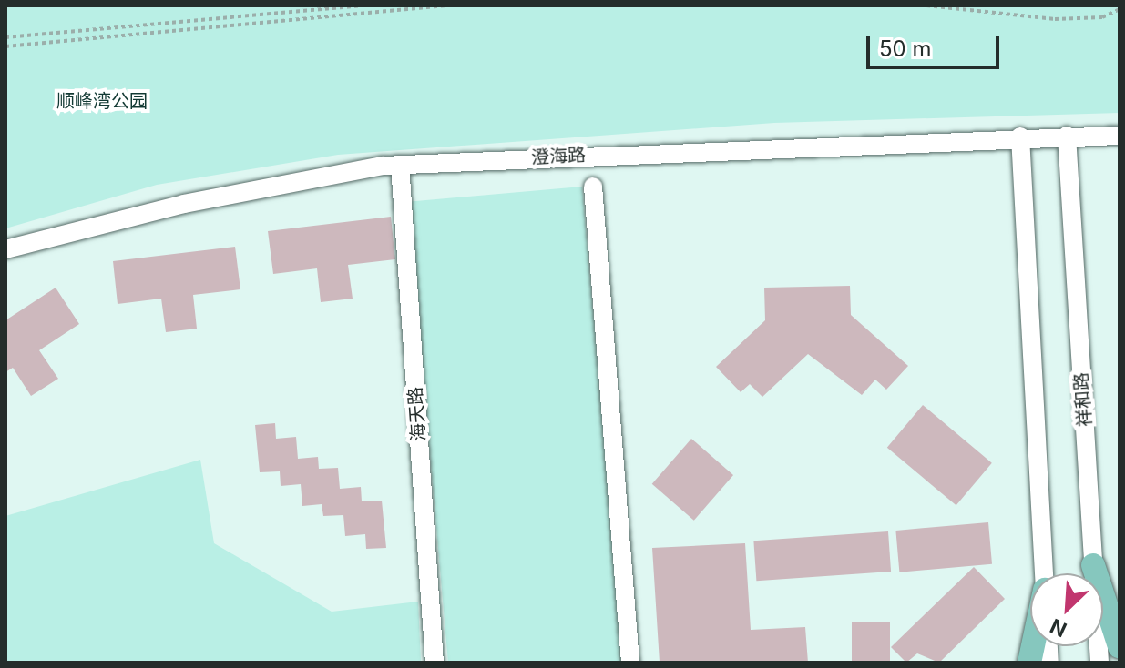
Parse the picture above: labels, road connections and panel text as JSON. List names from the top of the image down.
{
  "streets": {
    "street": ["澄海路", "祥和路", "海天路"]
  },
  "crossings": [
    ["澄海路", "祥和路"],
    ["澄海路", "海天路"]
  ],
  "parks": ["顺峰湾公园"],
  "scale_bar": "50 m",
  "north": "bottom left"
}
